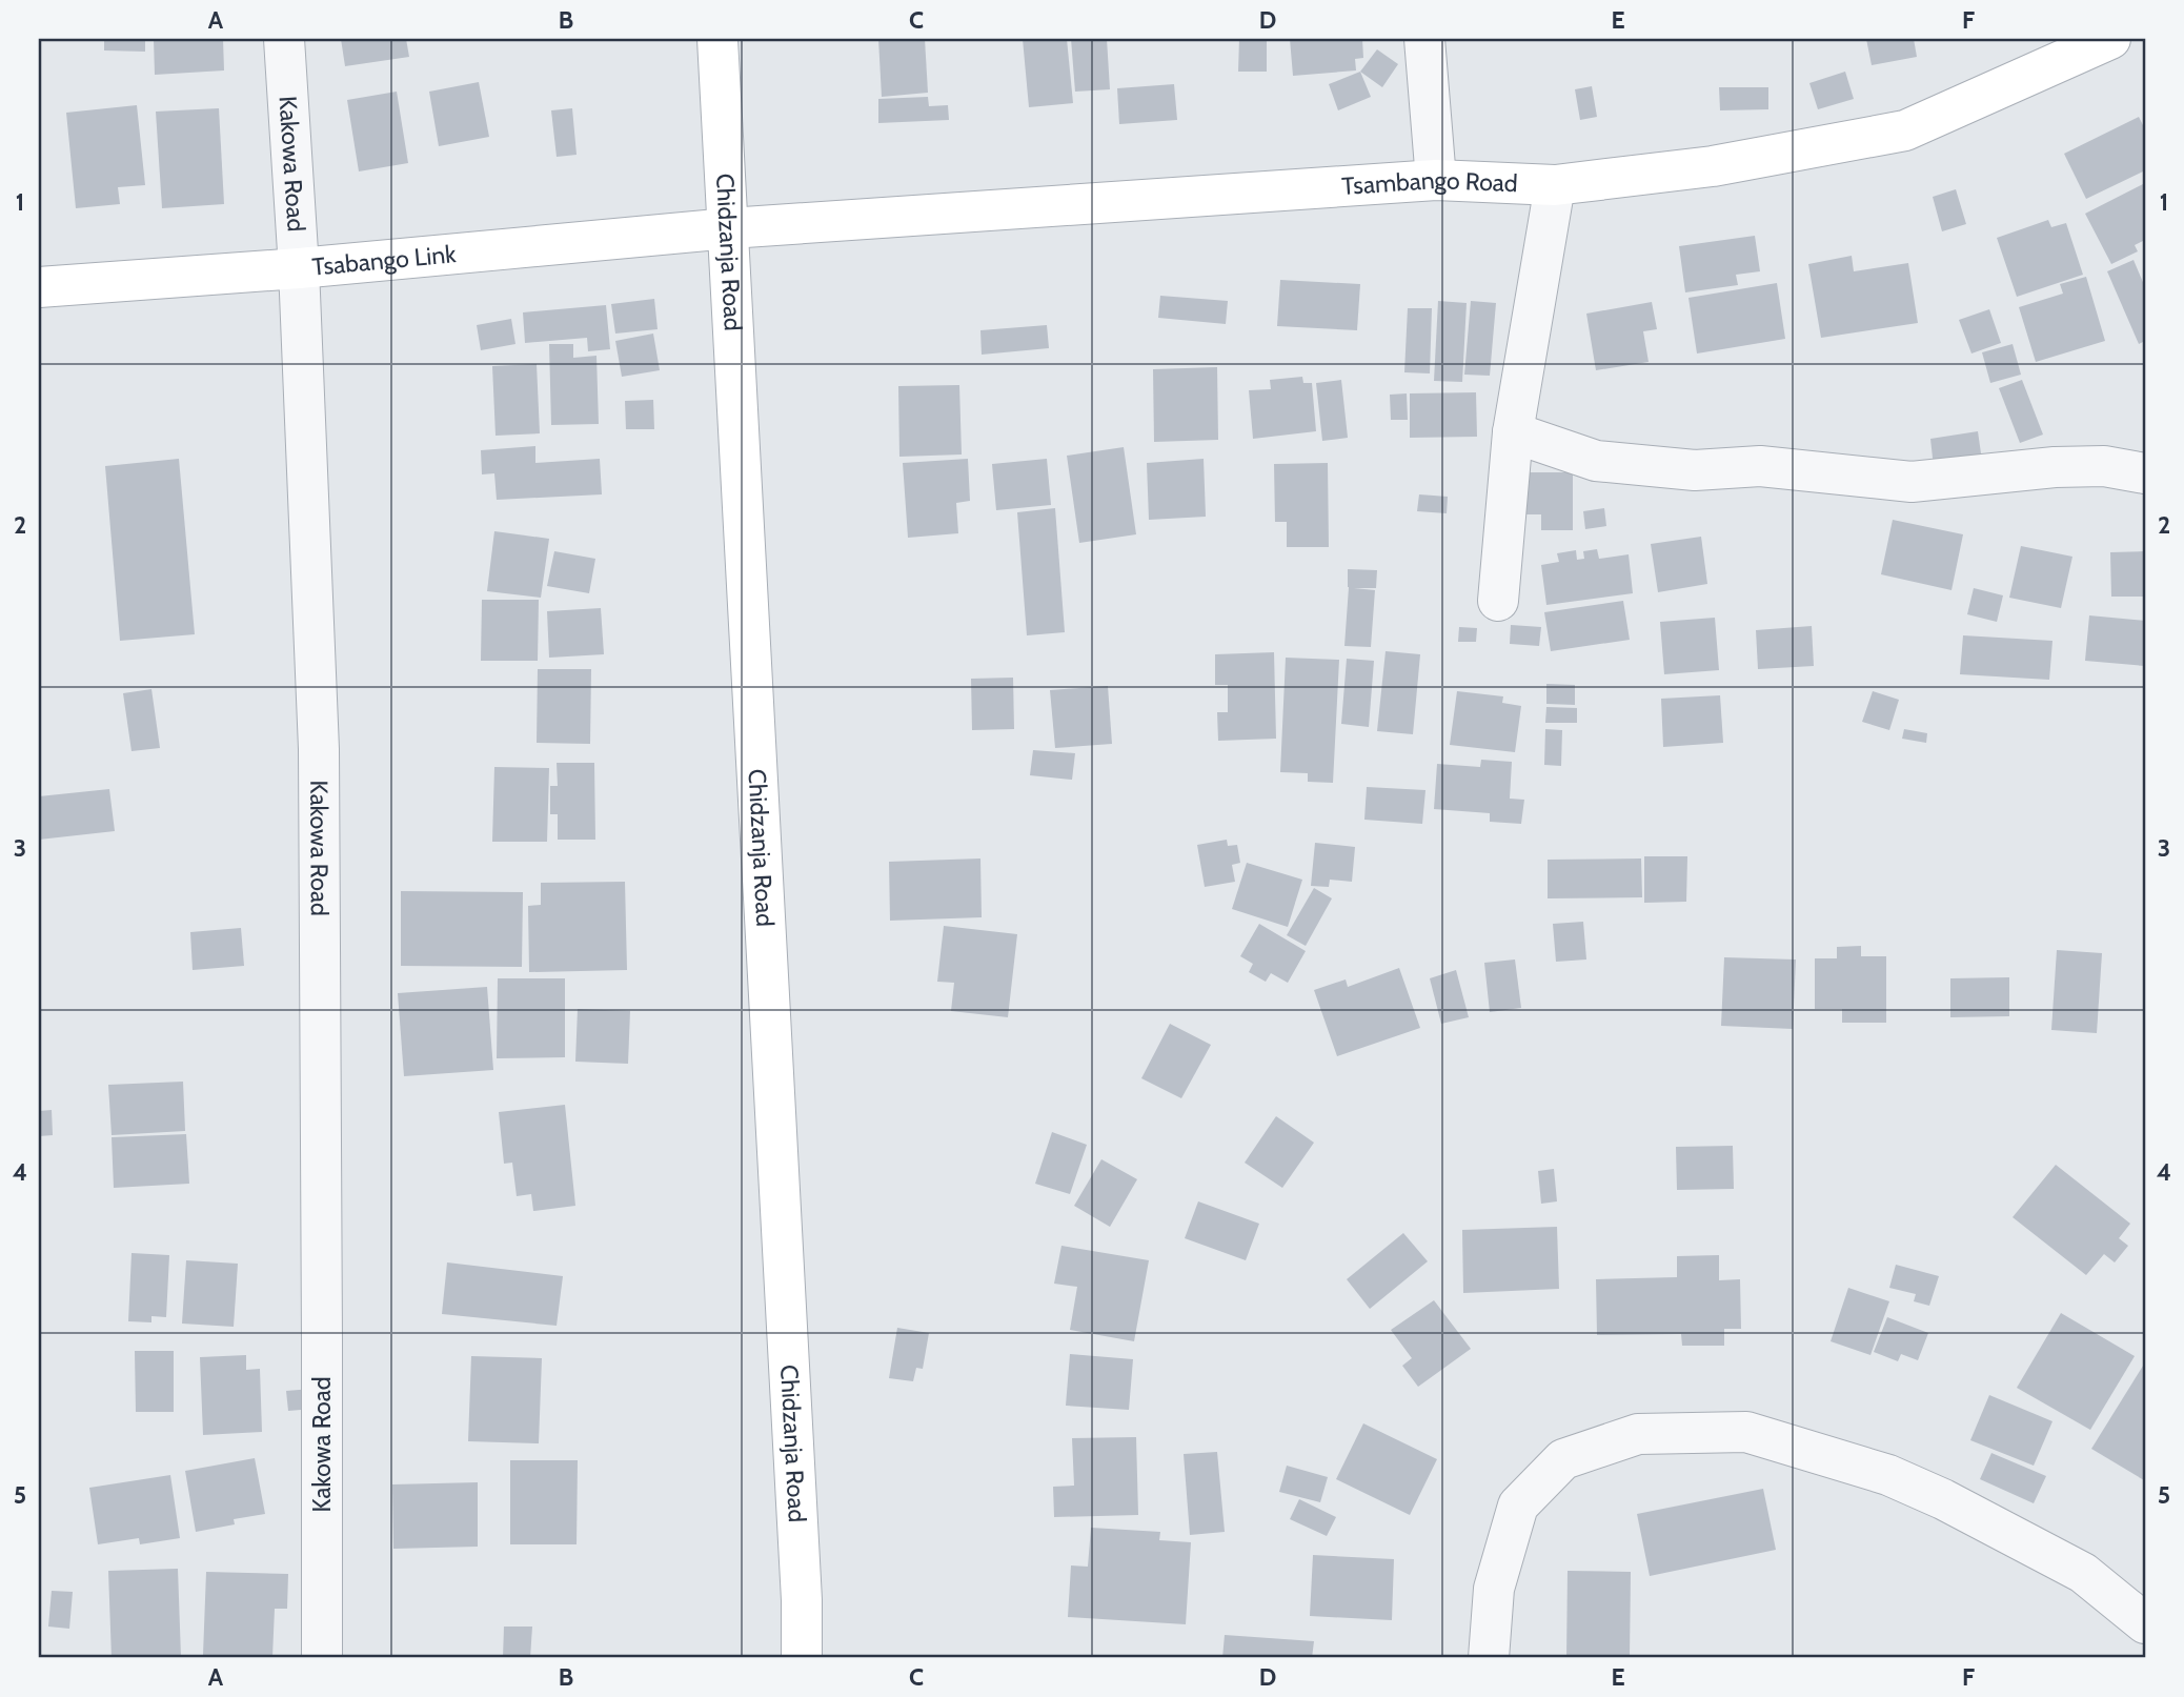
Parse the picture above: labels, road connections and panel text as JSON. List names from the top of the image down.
{
  "streets": {
    "street": [
      "Kakowa Road",
      "Tsambango Road",
      "Chidzanja Road",
      "Tsabango Link"
    ]
  },
  "crossings": [
    ["Kakowa Road", "Tsabango Link"],
    ["Tsambango Road", "Chidzanja Road"],
    ["Tsambango Road", "Tsabango Link"],
    ["Chidzanja Road", "Tsabango Link"]
  ],
  "grid": {
    "columns": [
      "A",
      "B",
      "C",
      "D",
      "E",
      "F"
    ],
    "rows": [
      "1",
      "2",
      "3",
      "4",
      "5"
    ]
  }
}
